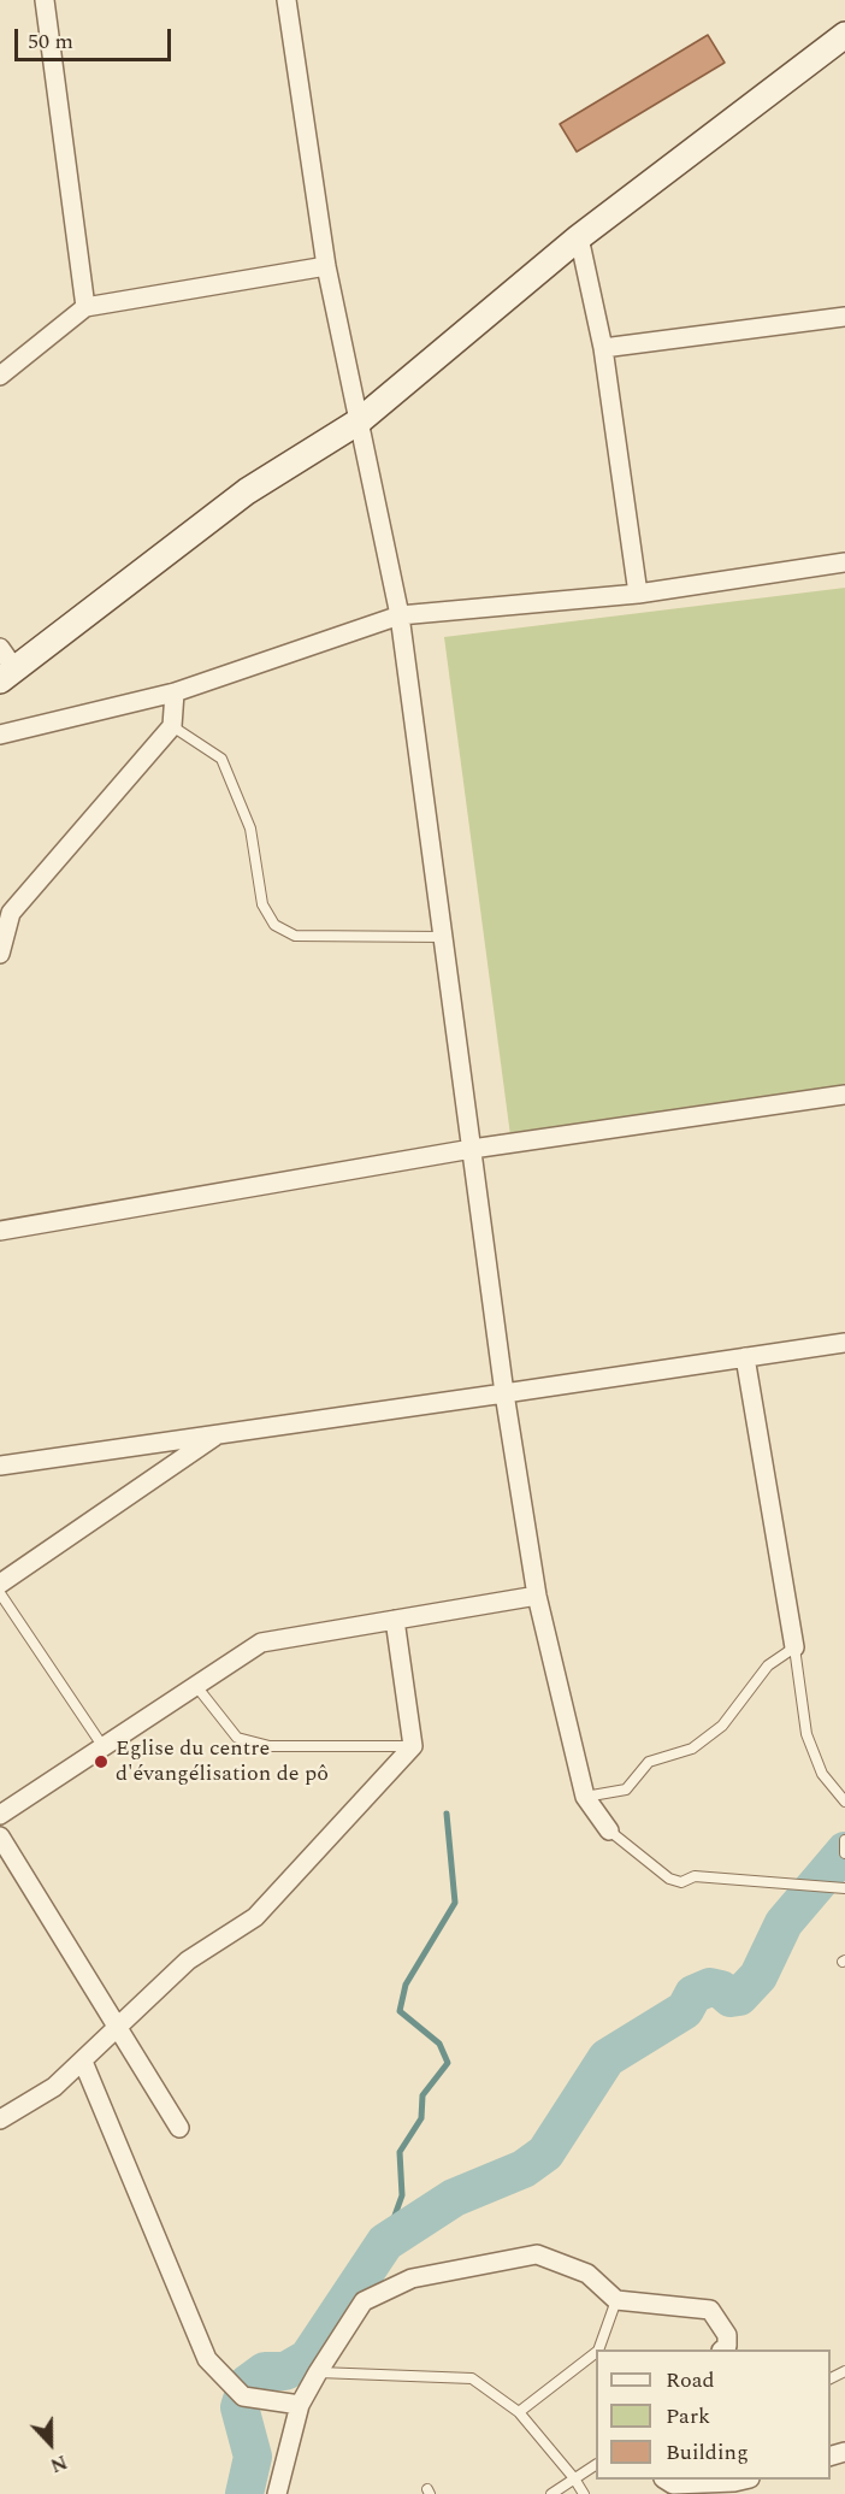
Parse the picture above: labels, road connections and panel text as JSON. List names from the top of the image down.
{
  "places": ["Eglise du centre d'évangélisation de pô"],
  "legend": ["Road", "Park", "Building"],
  "scale_bar": "50 m",
  "north": "bottom"
}
